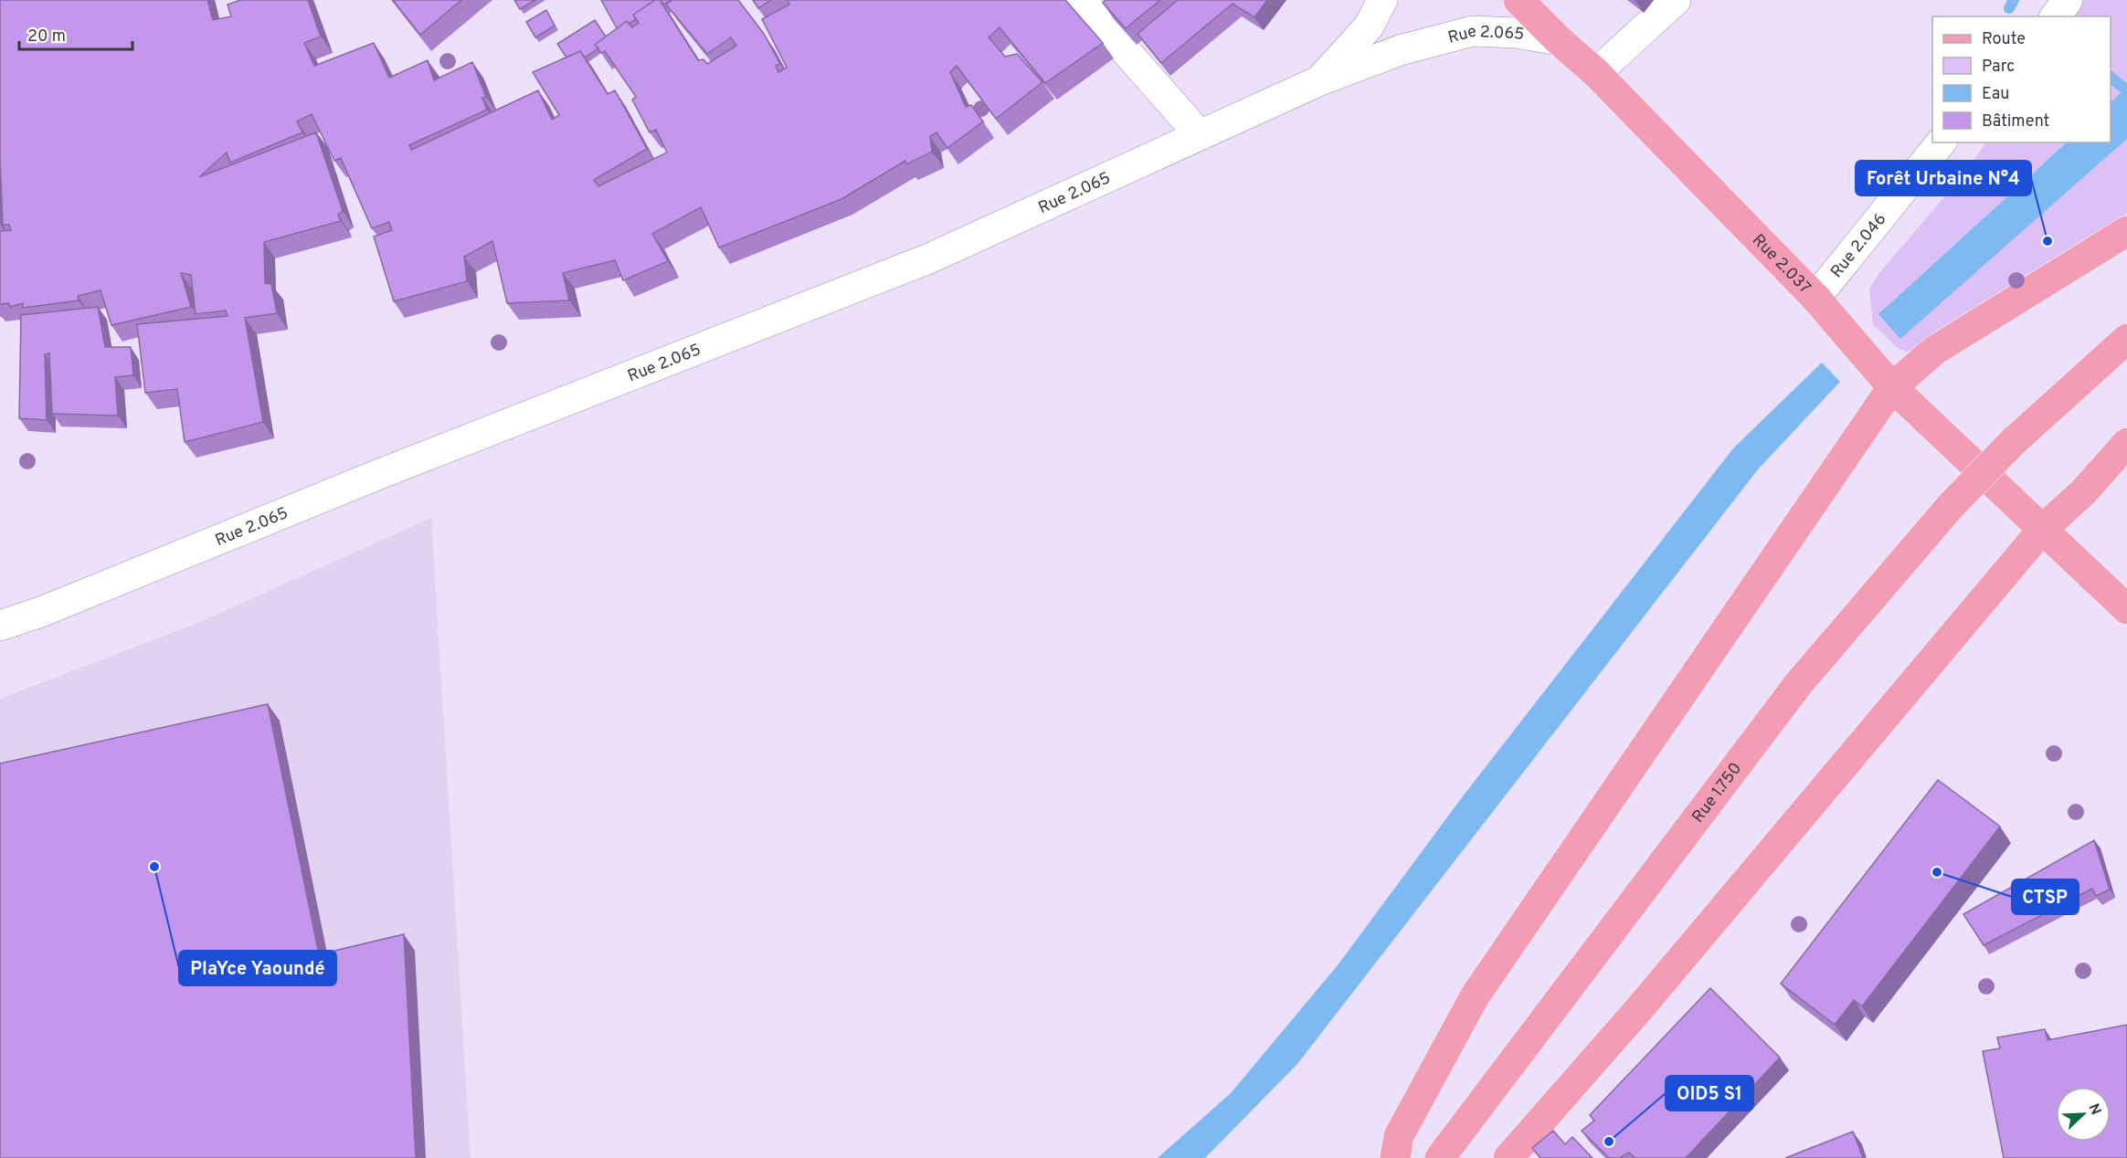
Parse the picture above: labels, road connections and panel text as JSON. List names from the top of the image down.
{
  "streets": {
    "main road": ["Rue 2.037", "Rue 1.750"],
    "street": ["Rue 2.065", "Rue 2.046"]
  },
  "crossings": [
    ["Rue 2.065", "Rue 2.037"],
    ["Rue 2.046", "Rue 2.037"]
  ],
  "places": [
    "Forêt Urbaine N°4",
    "PlaYce Yaoundé",
    "CTSP",
    "OID5 S1"
  ],
  "legend": [
    "Route",
    "Parc",
    "Eau",
    "Bâtiment"
  ],
  "scale_bar": "20 m",
  "north": "top right"
}
